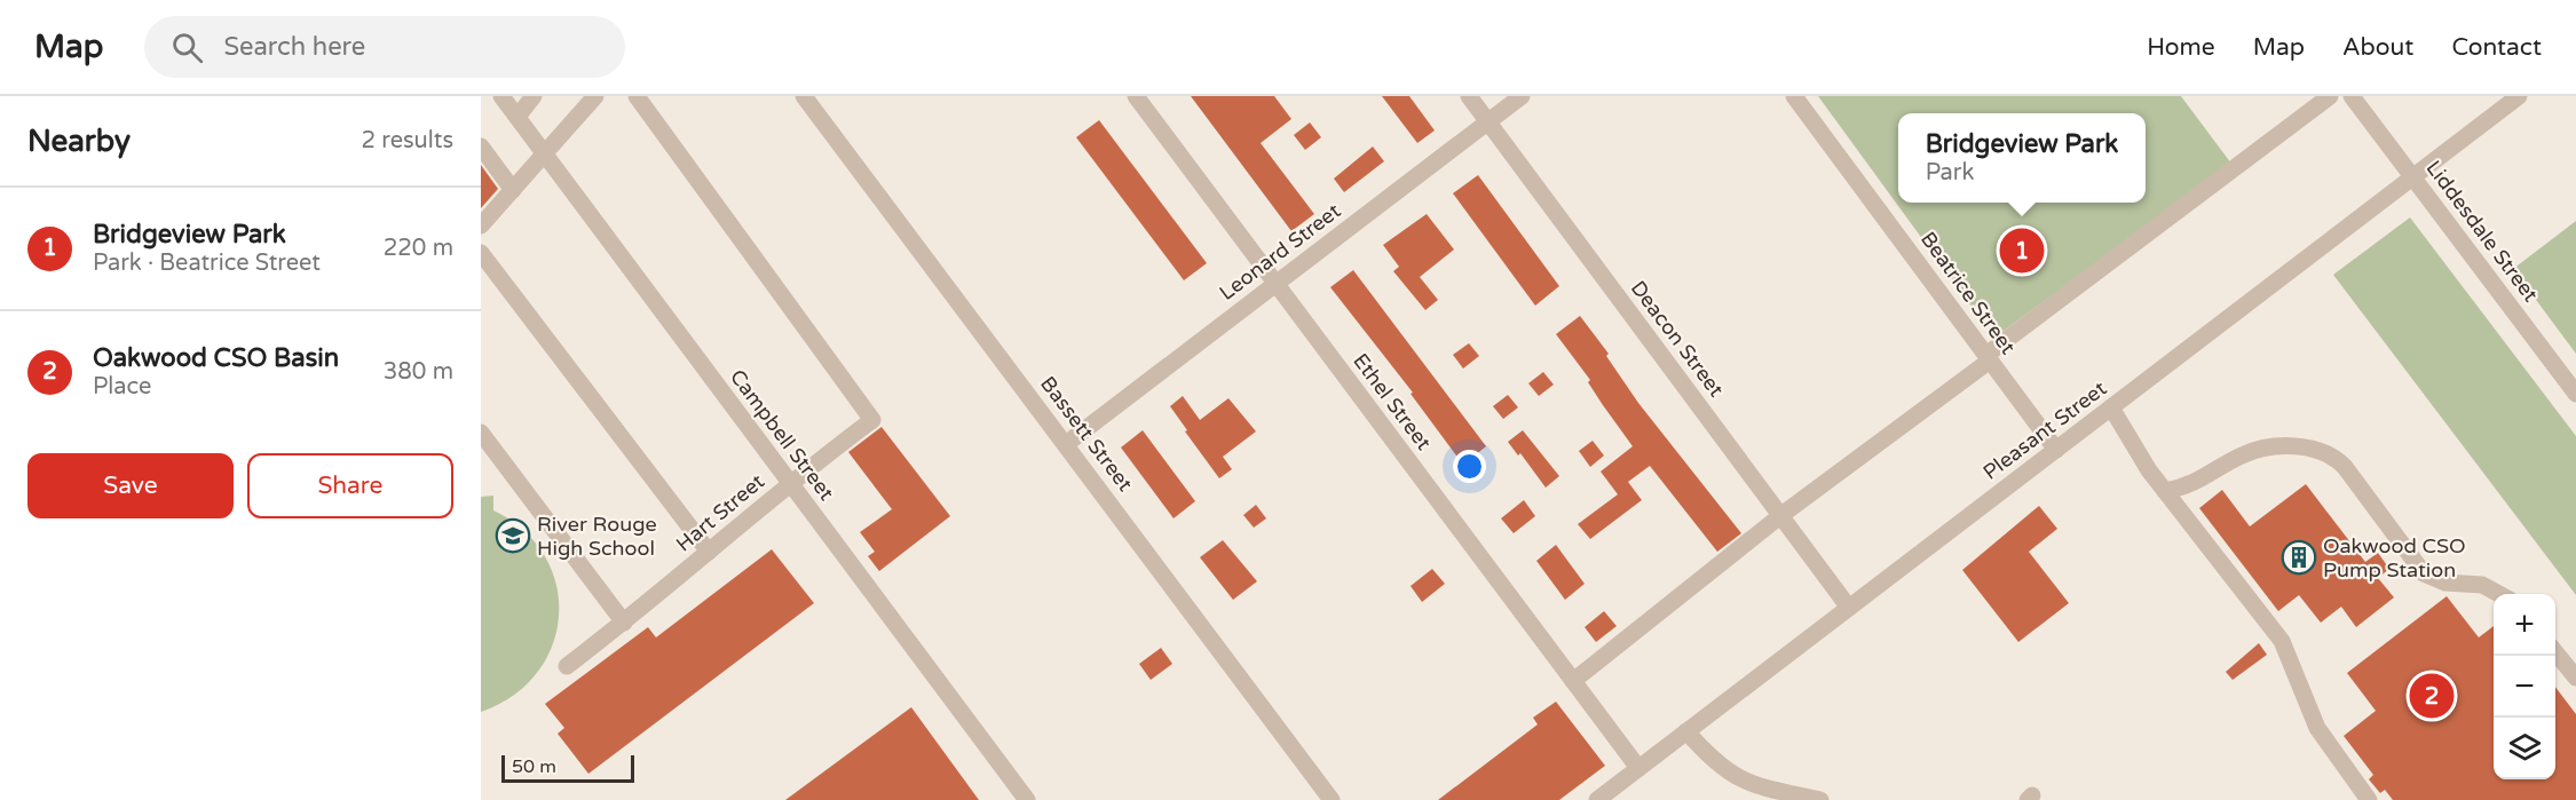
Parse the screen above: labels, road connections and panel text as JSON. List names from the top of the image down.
{
  "streets": {
    "street": [
      "Liddesdale Street",
      "Leonard Street",
      "Beatrice Street",
      "Deacon Street",
      "Ethel Street",
      "Pleasant Street",
      "Bassett Street",
      "Campbell Street",
      "Hart Street"
    ]
  },
  "crossings": [
    ["Liddesdale Street", "Pleasant Street"],
    ["Leonard Street", "Deacon Street"],
    ["Leonard Street", "Ethel Street"],
    ["Leonard Street", "Bassett Street"],
    ["Beatrice Street", "Pleasant Street"],
    ["Deacon Street", "Pleasant Street"],
    ["Ethel Street", "Pleasant Street"],
    ["Campbell Street", "Hart Street"]
  ],
  "places": {
    "school or university": ["River Rouge High School"],
    "building": ["Oakwood CSO Pump Station"]
  },
  "scale_bar": "50 m",
  "page": {
    "header": "Map",
    "search": "Search here",
    "nav": [
      "Home",
      "Map",
      "About",
      "Contact"
    ],
    "heading": ["Nearby", "2 results"],
    "popup": ["Bridgeview Park", "Park"],
    "list": [
      {
        "mark": "1",
        "name": "Bridgeview Park",
        "note": "Park · Beatrice Street",
        "value": "220 m"
      },
      {
        "mark": "2",
        "name": "Oakwood CSO Basin",
        "note": "Place",
        "value": "380 m"
      }
    ],
    "pins": ["1", "2"],
    "buttons": ["Save", "Share"],
    "map_buttons": ["+", "−"],
    "scale": "50 m"
  }
}
